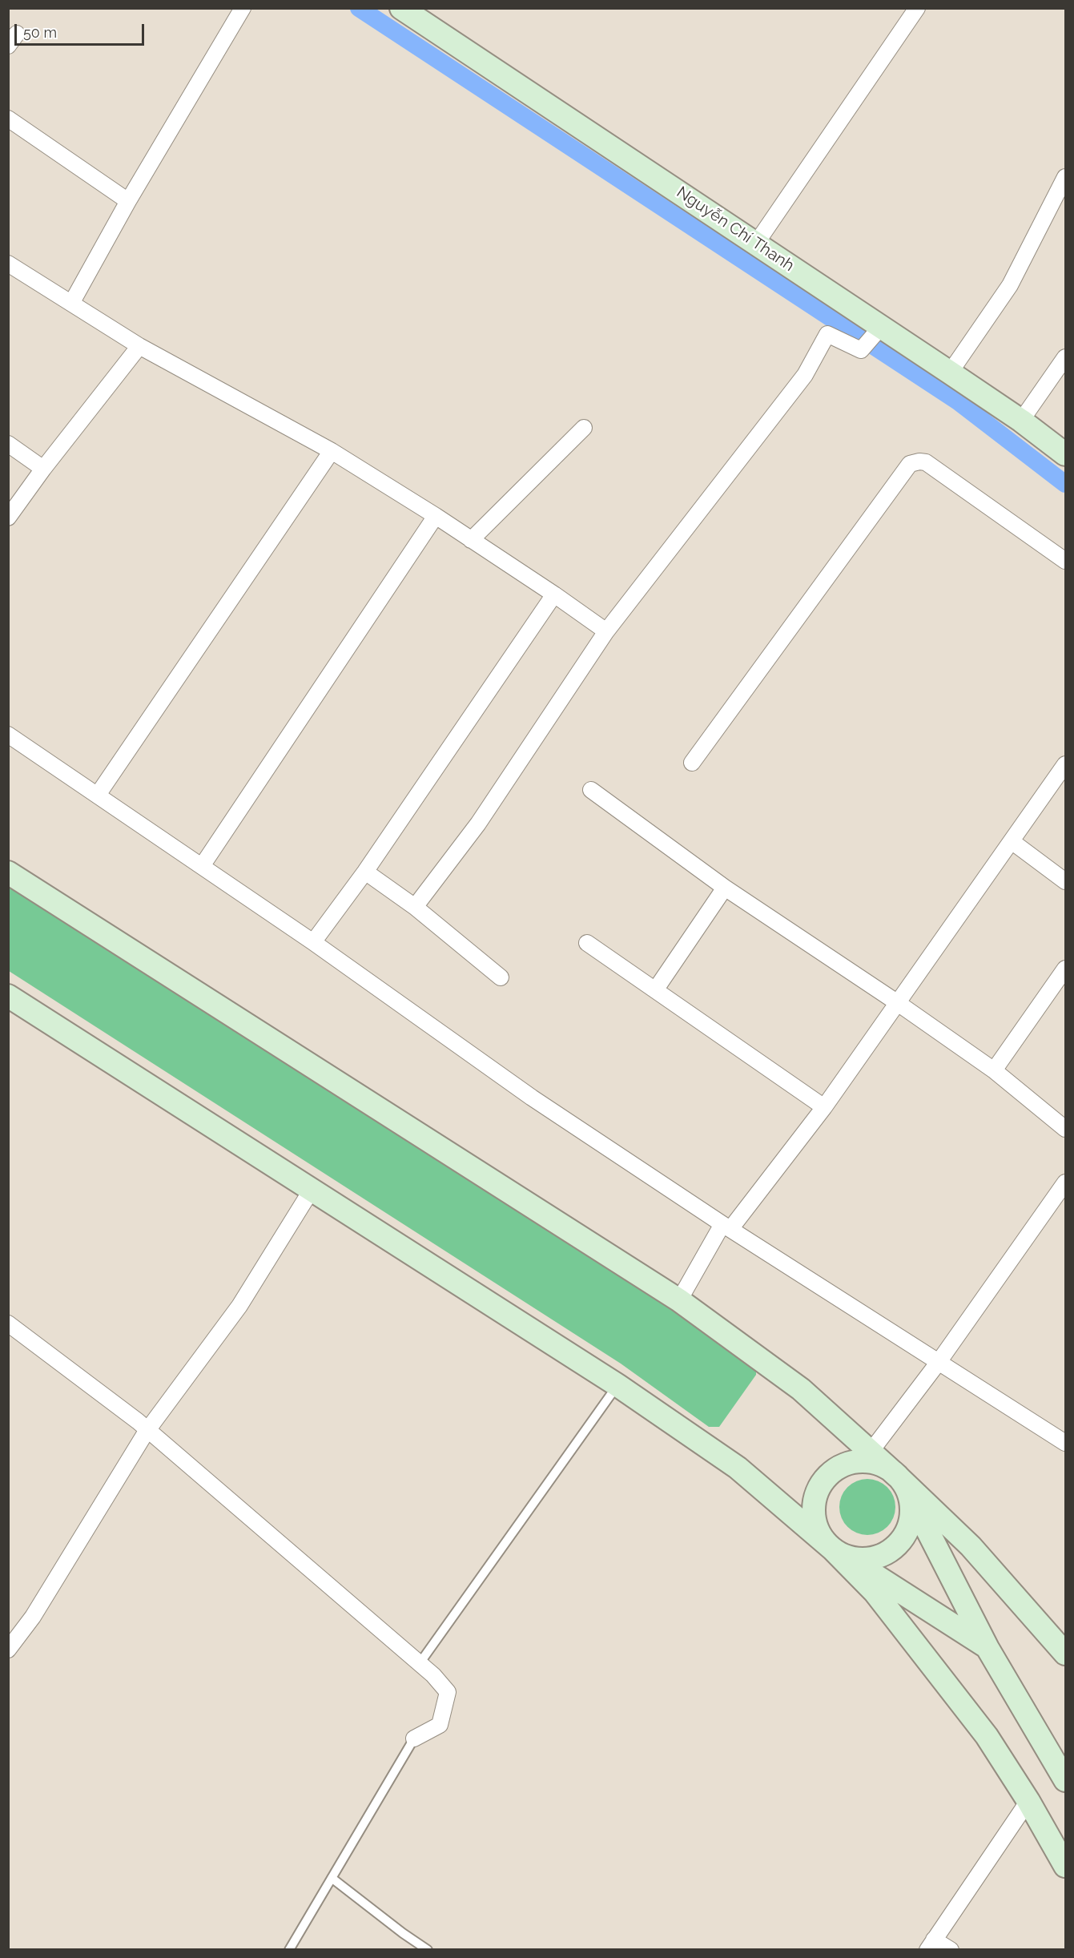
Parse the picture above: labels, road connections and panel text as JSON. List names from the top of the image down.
{
  "streets": {
    "street": ["Nguyễn Chí Thanh"]
  },
  "scale_bar": "50 m"
}
